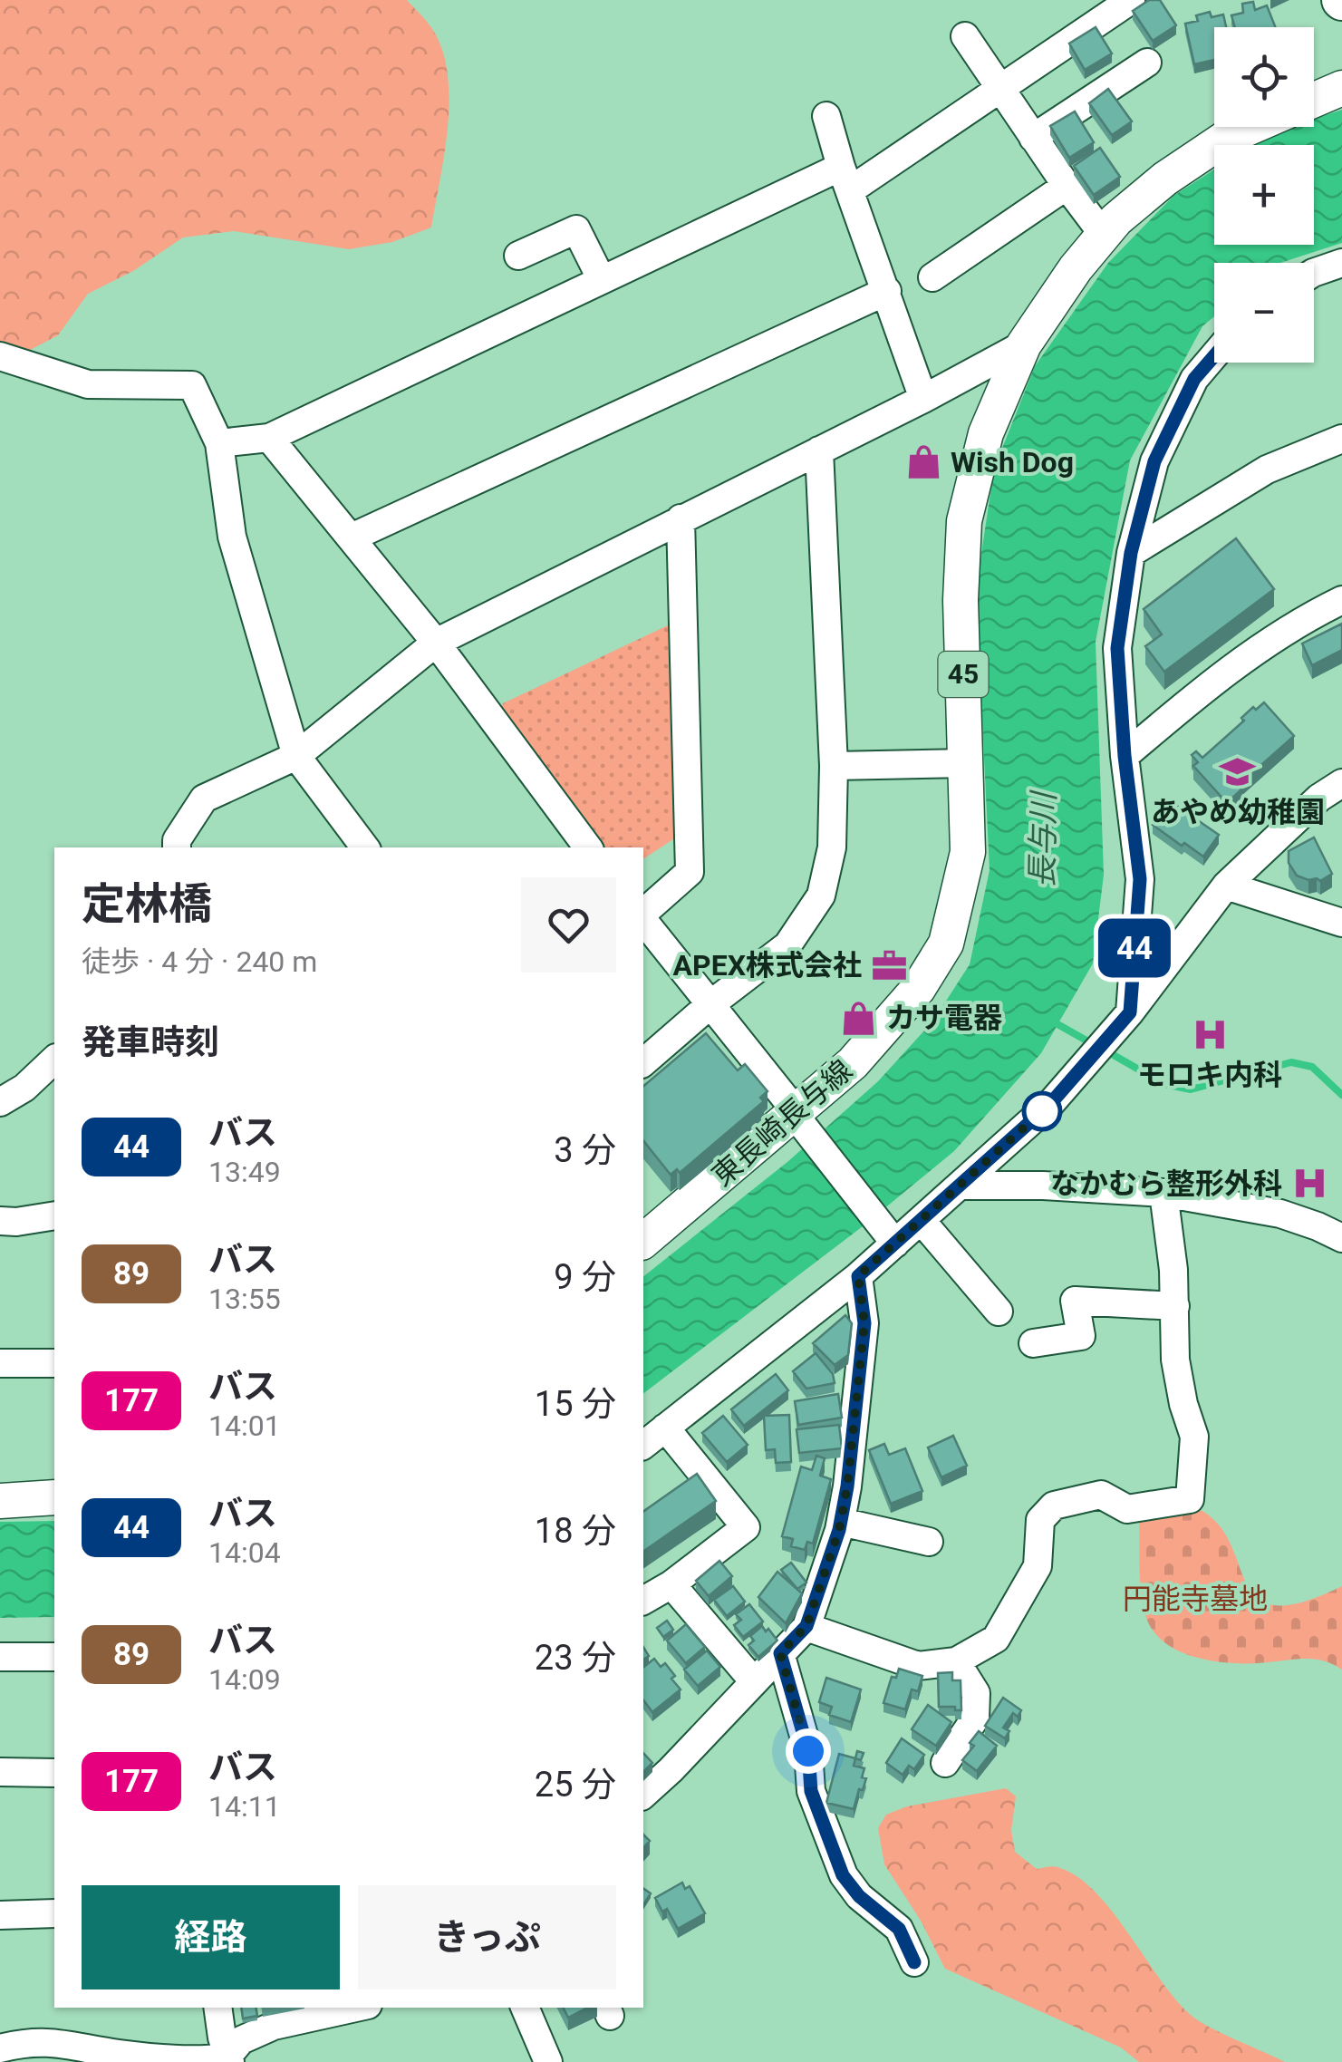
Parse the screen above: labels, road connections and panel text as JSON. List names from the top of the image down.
{
  "streets": {
    "main road": ["45", "東長崎長与線"]
  },
  "water": ["長与川"],
  "parks": ["円能寺墓地"],
  "places": {
    "shop": ["Wish Dog", "カサ電器"],
    "school or university": ["あやめ幼稚園"],
    "office": ["APEX株式会社"],
    "hospital": ["モロキ内科", "なかむら整形外科"]
  },
  "lines": ["bus line 44"],
  "page": {
    "on_map": "44",
    "map_buttons": ["+", "−"],
    "heading": [
      ["定林橋", "徒歩 · 4 分 · 240 m"],
      "発車時刻"
    ],
    "list": [
      {
        "mark": "44",
        "name": "バス",
        "note": "13:49",
        "value": "3 分"
      },
      {
        "mark": "89",
        "name": "バス",
        "note": "13:55",
        "value": "9 分"
      },
      {
        "mark": "177",
        "name": "バス",
        "note": "14:01",
        "value": "15 分"
      },
      {
        "mark": "44",
        "name": "バス",
        "note": "14:04",
        "value": "18 分"
      },
      {
        "mark": "89",
        "name": "バス",
        "note": "14:09",
        "value": "23 分"
      },
      {
        "mark": "177",
        "name": "バス",
        "note": "14:11",
        "value": "25 分"
      }
    ],
    "buttons": ["経路", "きっぷ"]
  }
}
